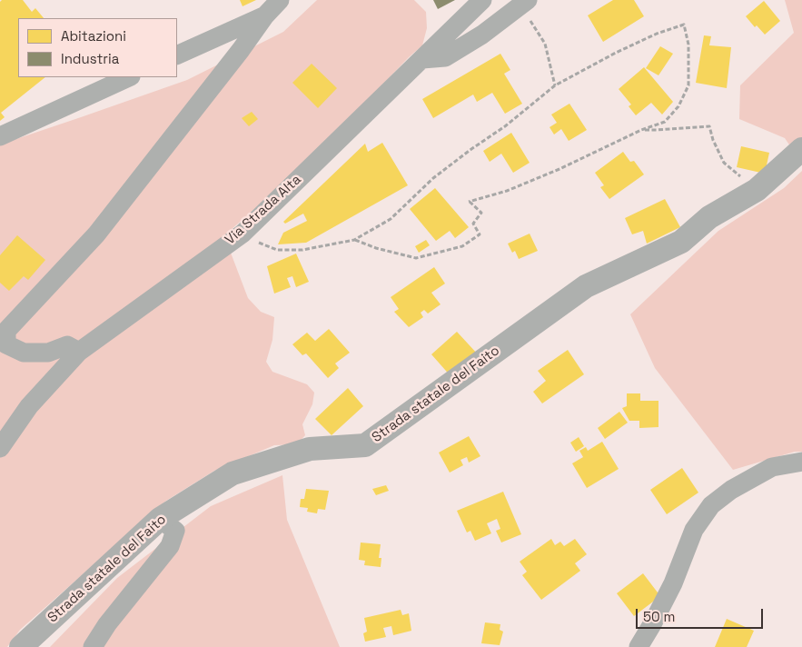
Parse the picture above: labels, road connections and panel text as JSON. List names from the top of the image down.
{
  "streets": {
    "street": ["Via Strada Alta", "Strada statale del Faito"]
  },
  "legend": ["Abitazioni", "Industria"],
  "scale_bar": "50 m"
}
